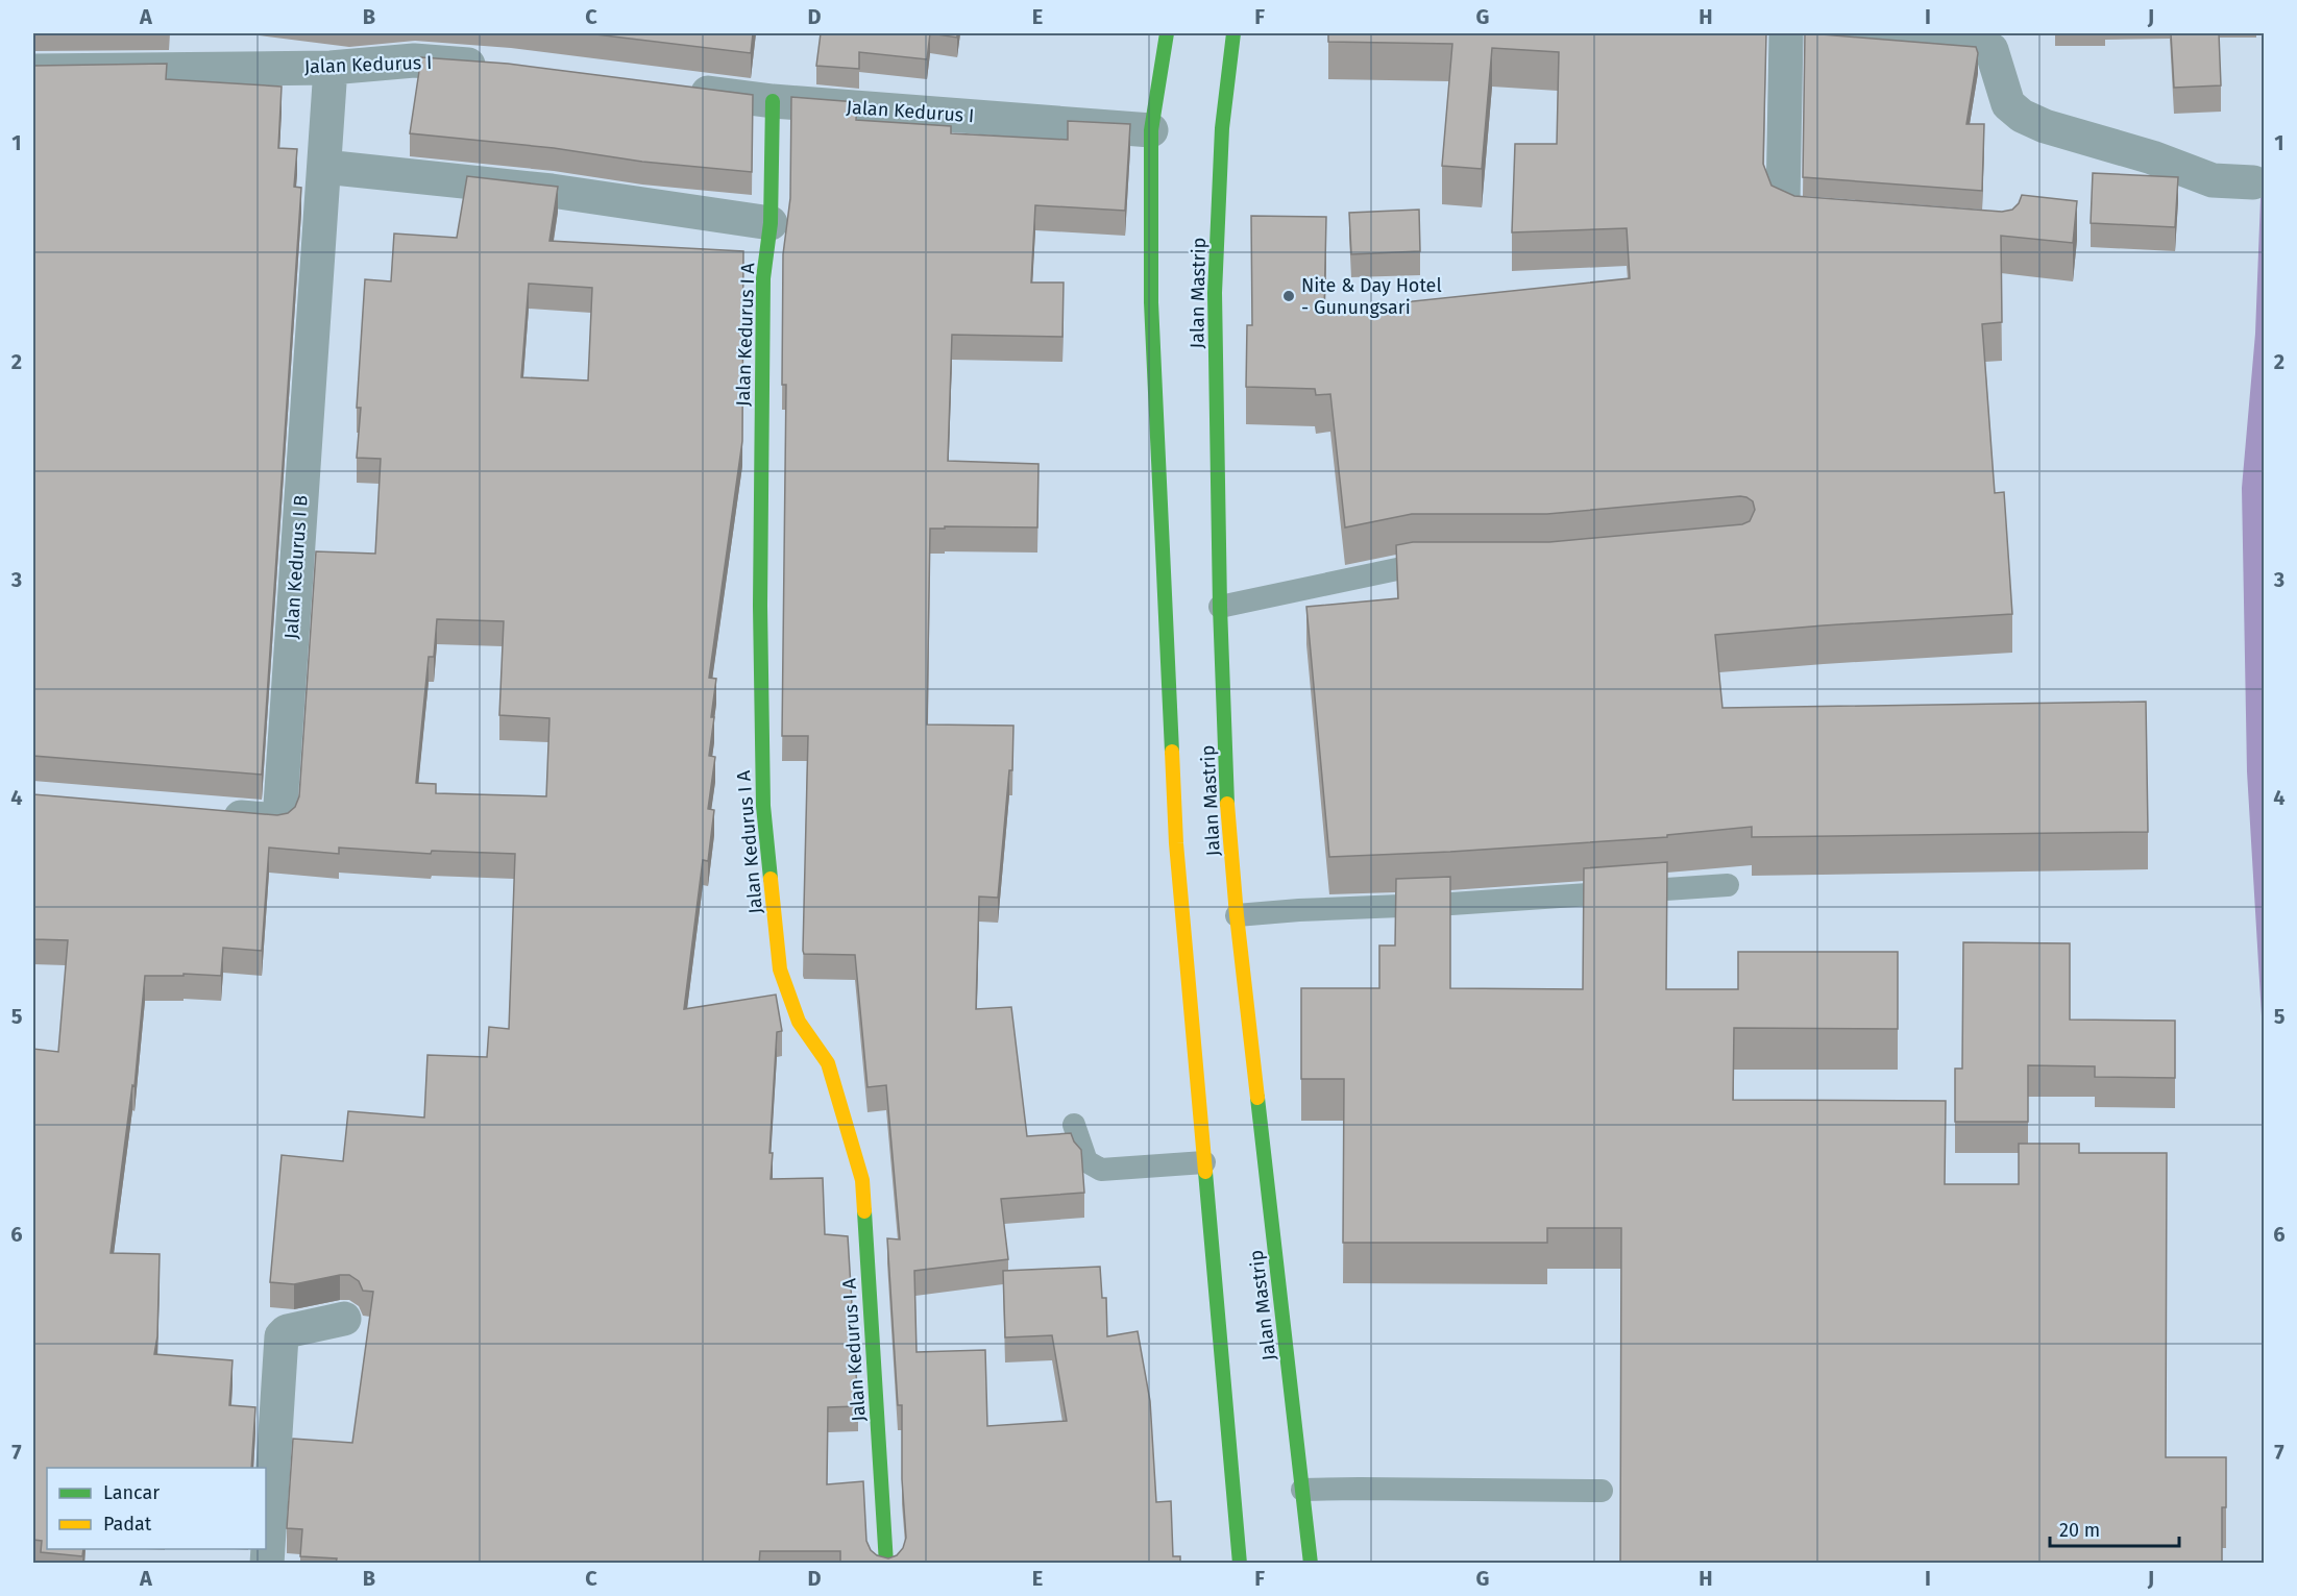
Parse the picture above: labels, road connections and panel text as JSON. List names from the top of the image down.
{
  "streets": {
    "main road": ["Jalan Mastrip", "Jalan Kedurus I A"],
    "street": ["Jalan Kedurus I", "Jalan Kedurus I B"]
  },
  "crossings": [
    ["Jalan Kedurus I", "Jalan Mastrip"],
    ["Jalan Kedurus I", "Jalan Kedurus I A"],
    ["Jalan Kedurus I", "Jalan Kedurus I B"]
  ],
  "places": ["Nite & Day Hotel - Gunungsari"],
  "legend": ["Lancar", "Padat"],
  "scale_bar": "20 m",
  "grid": {
    "columns": [
      "A",
      "B",
      "C",
      "D",
      "E",
      "F",
      "G",
      "H",
      "I",
      "J"
    ],
    "rows": [
      "1",
      "2",
      "3",
      "4",
      "5",
      "6",
      "7"
    ]
  }
}
